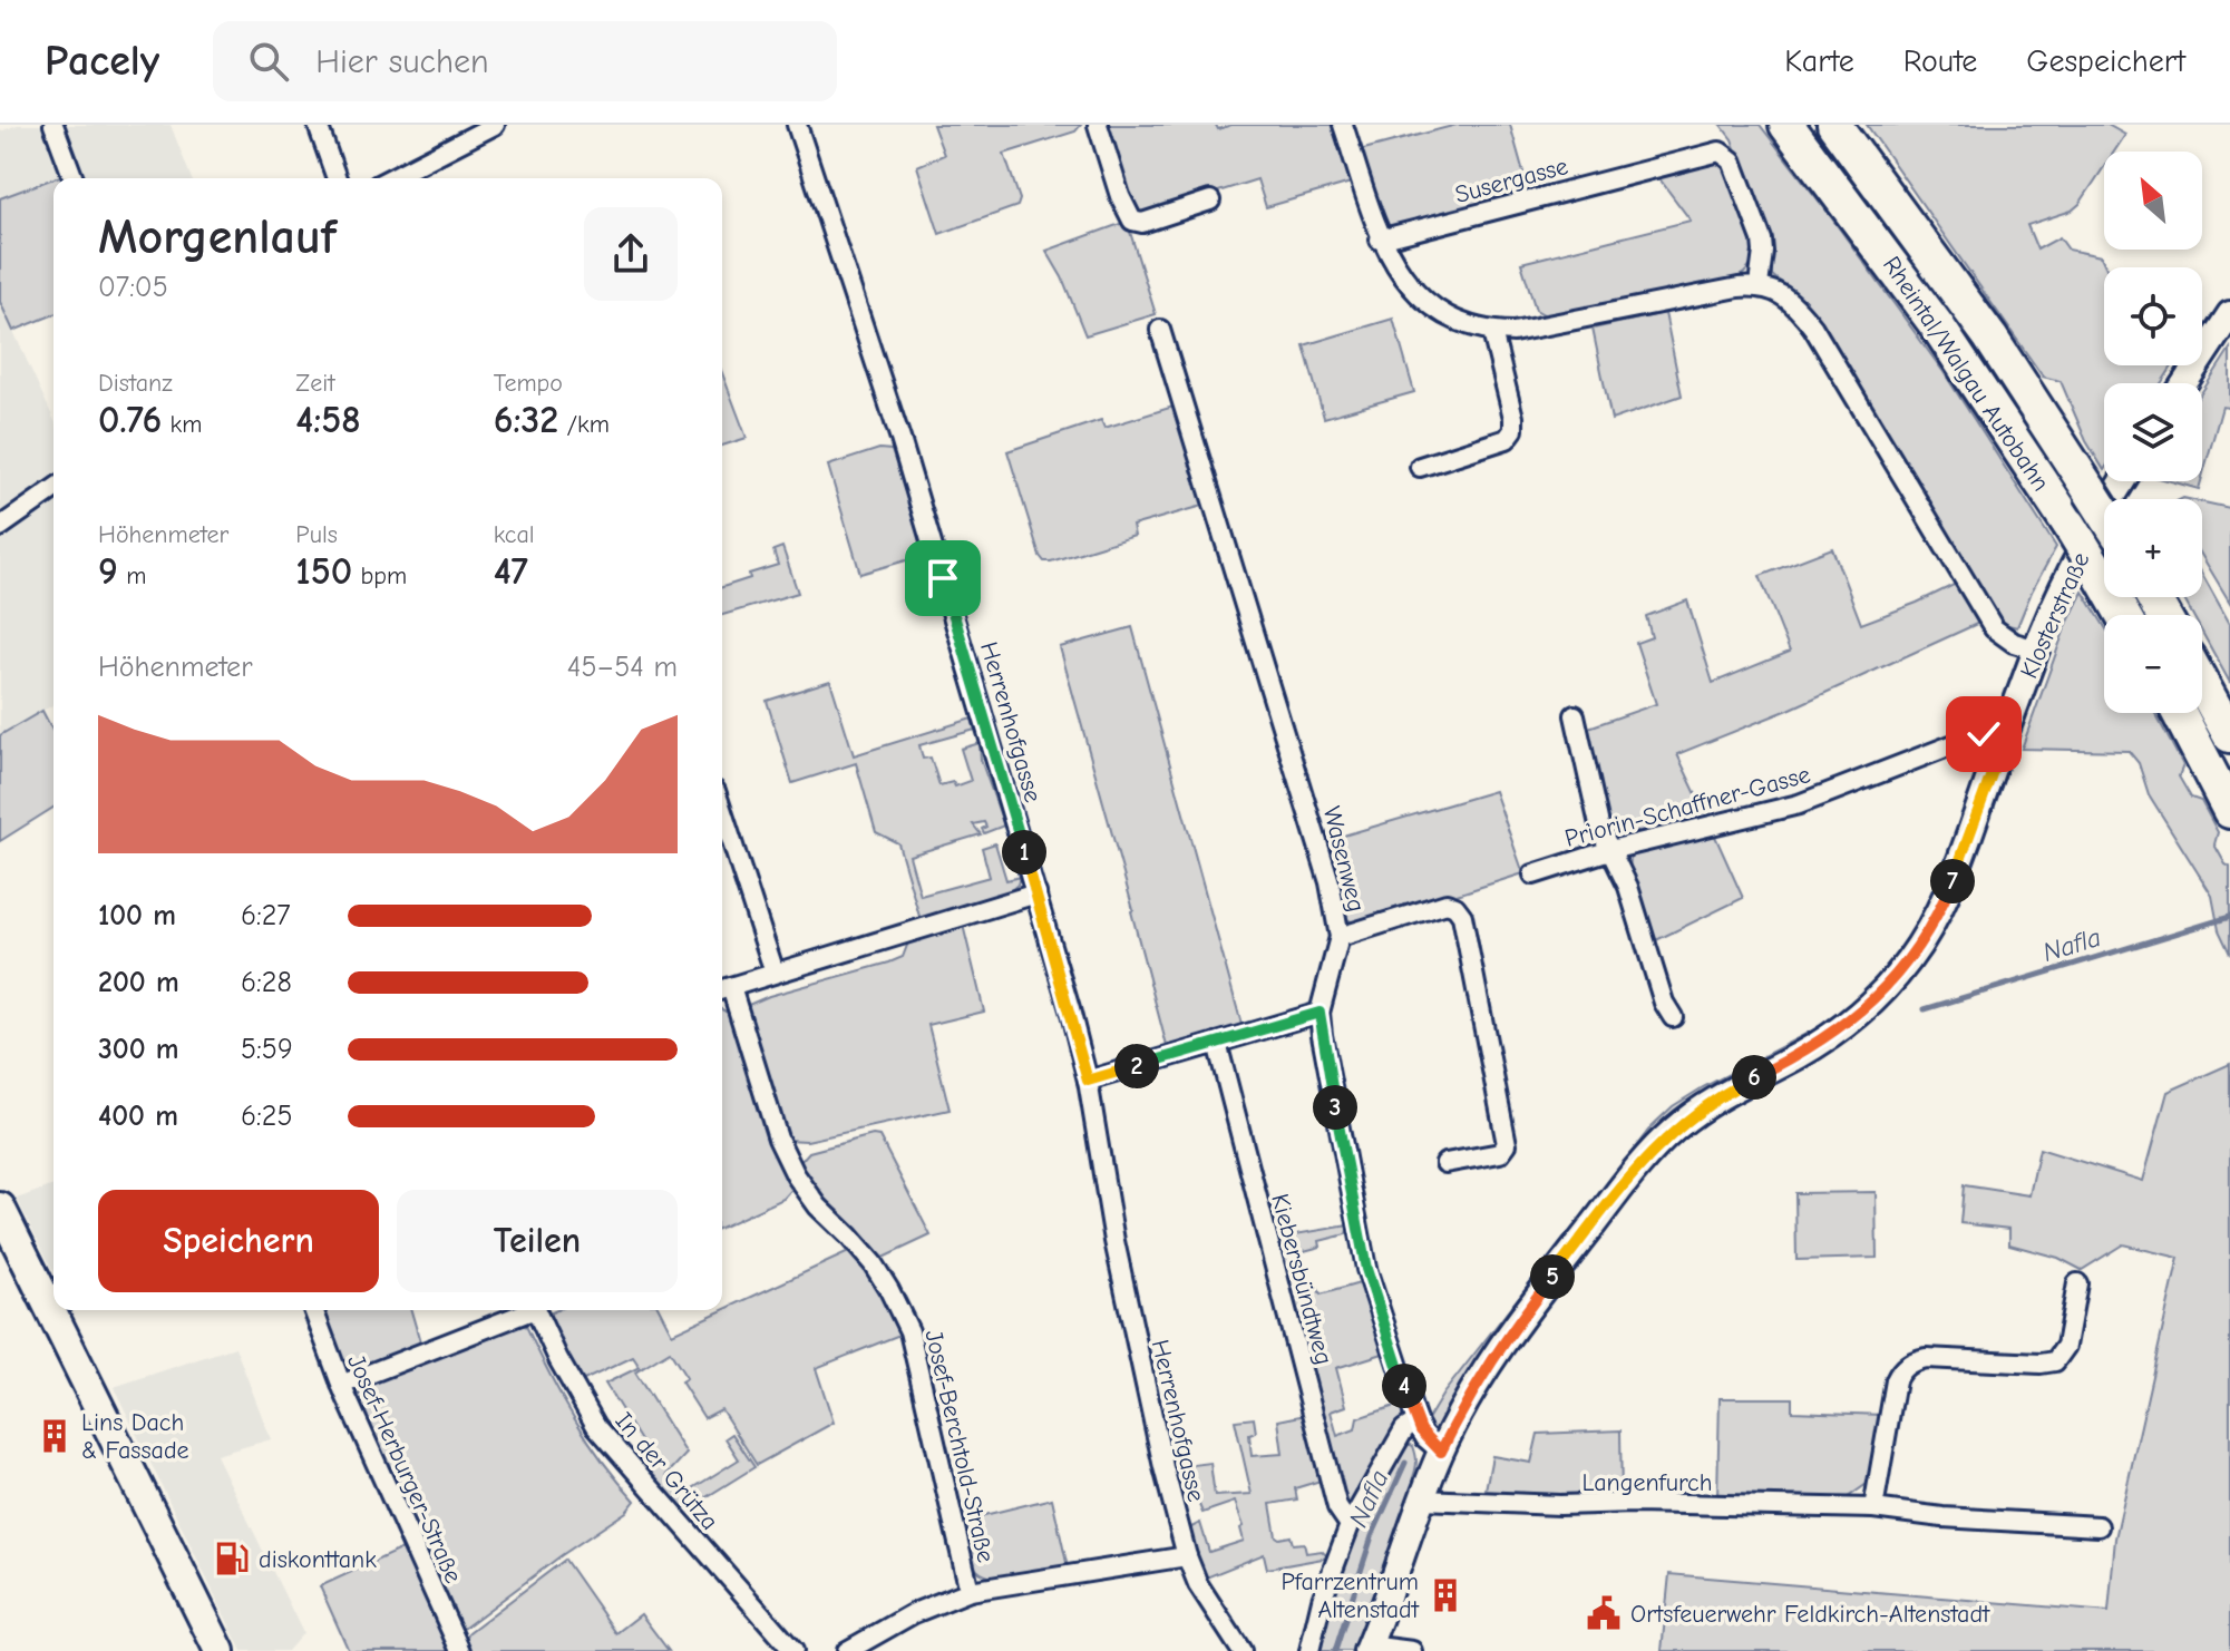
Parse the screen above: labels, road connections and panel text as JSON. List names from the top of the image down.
{
  "streets": {
    "highway": ["Rheintal/Walgau Autobahn"],
    "main road": ["Klosterstraße"],
    "street": [
      "Susergasse",
      "Herrenhofgasse",
      "Priorin-Schaffner-Gasse",
      "Wasenweg",
      "Kiebersbündtweg",
      "Josef-Berchtold-Straße",
      "Josef-Herburger-Straße",
      "In der Grütza",
      "Langenfurch"
    ]
  },
  "crossings": [
    ["Rheintal/Walgau Autobahn", "Klosterstraße"],
    ["Klosterstraße", "Priorin-Schaffner-Gasse"],
    ["Klosterstraße", "Wasenweg"],
    ["Klosterstraße", "Langenfurch"]
  ],
  "water": ["Nafla"],
  "places": {
    "building": ["Lins Dach & Fassade", "Pfarrzentrum Altenstadt"],
    "fuel station": ["diskonttank"],
    "public building": ["Ortsfeuerwehr Feldkirch-Altenstadt"]
  },
  "north": "top left",
  "page": {
    "header": "Pacely",
    "search": "Hier suchen",
    "nav": ["Karte", "Route", "Gespeichert"],
    "map_buttons": ["+", "−"],
    "heading": ["Morgenlauf", "07:05"],
    "stats": [
      ["Distanz", "0.76 km"],
      ["Zeit", "4:58"],
      ["Tempo", "6:32 /km"],
      ["Höhenmeter", "9 m"],
      ["Puls", "150 bpm"],
      ["kcal", "47"]
    ],
    "chart": ["Höhenmeter", "45–54 m"],
    "pins": [
      "1",
      "7",
      "2",
      "6",
      "3",
      "5",
      "4"
    ],
    "list": [
      {
        "name": "100 m",
        "note": "6:27"
      },
      {
        "name": "200 m",
        "note": "6:28"
      },
      {
        "name": "300 m",
        "note": "5:59"
      },
      {
        "name": "400 m",
        "note": "6:25"
      }
    ],
    "buttons": ["Speichern", "Teilen"]
  }
}
